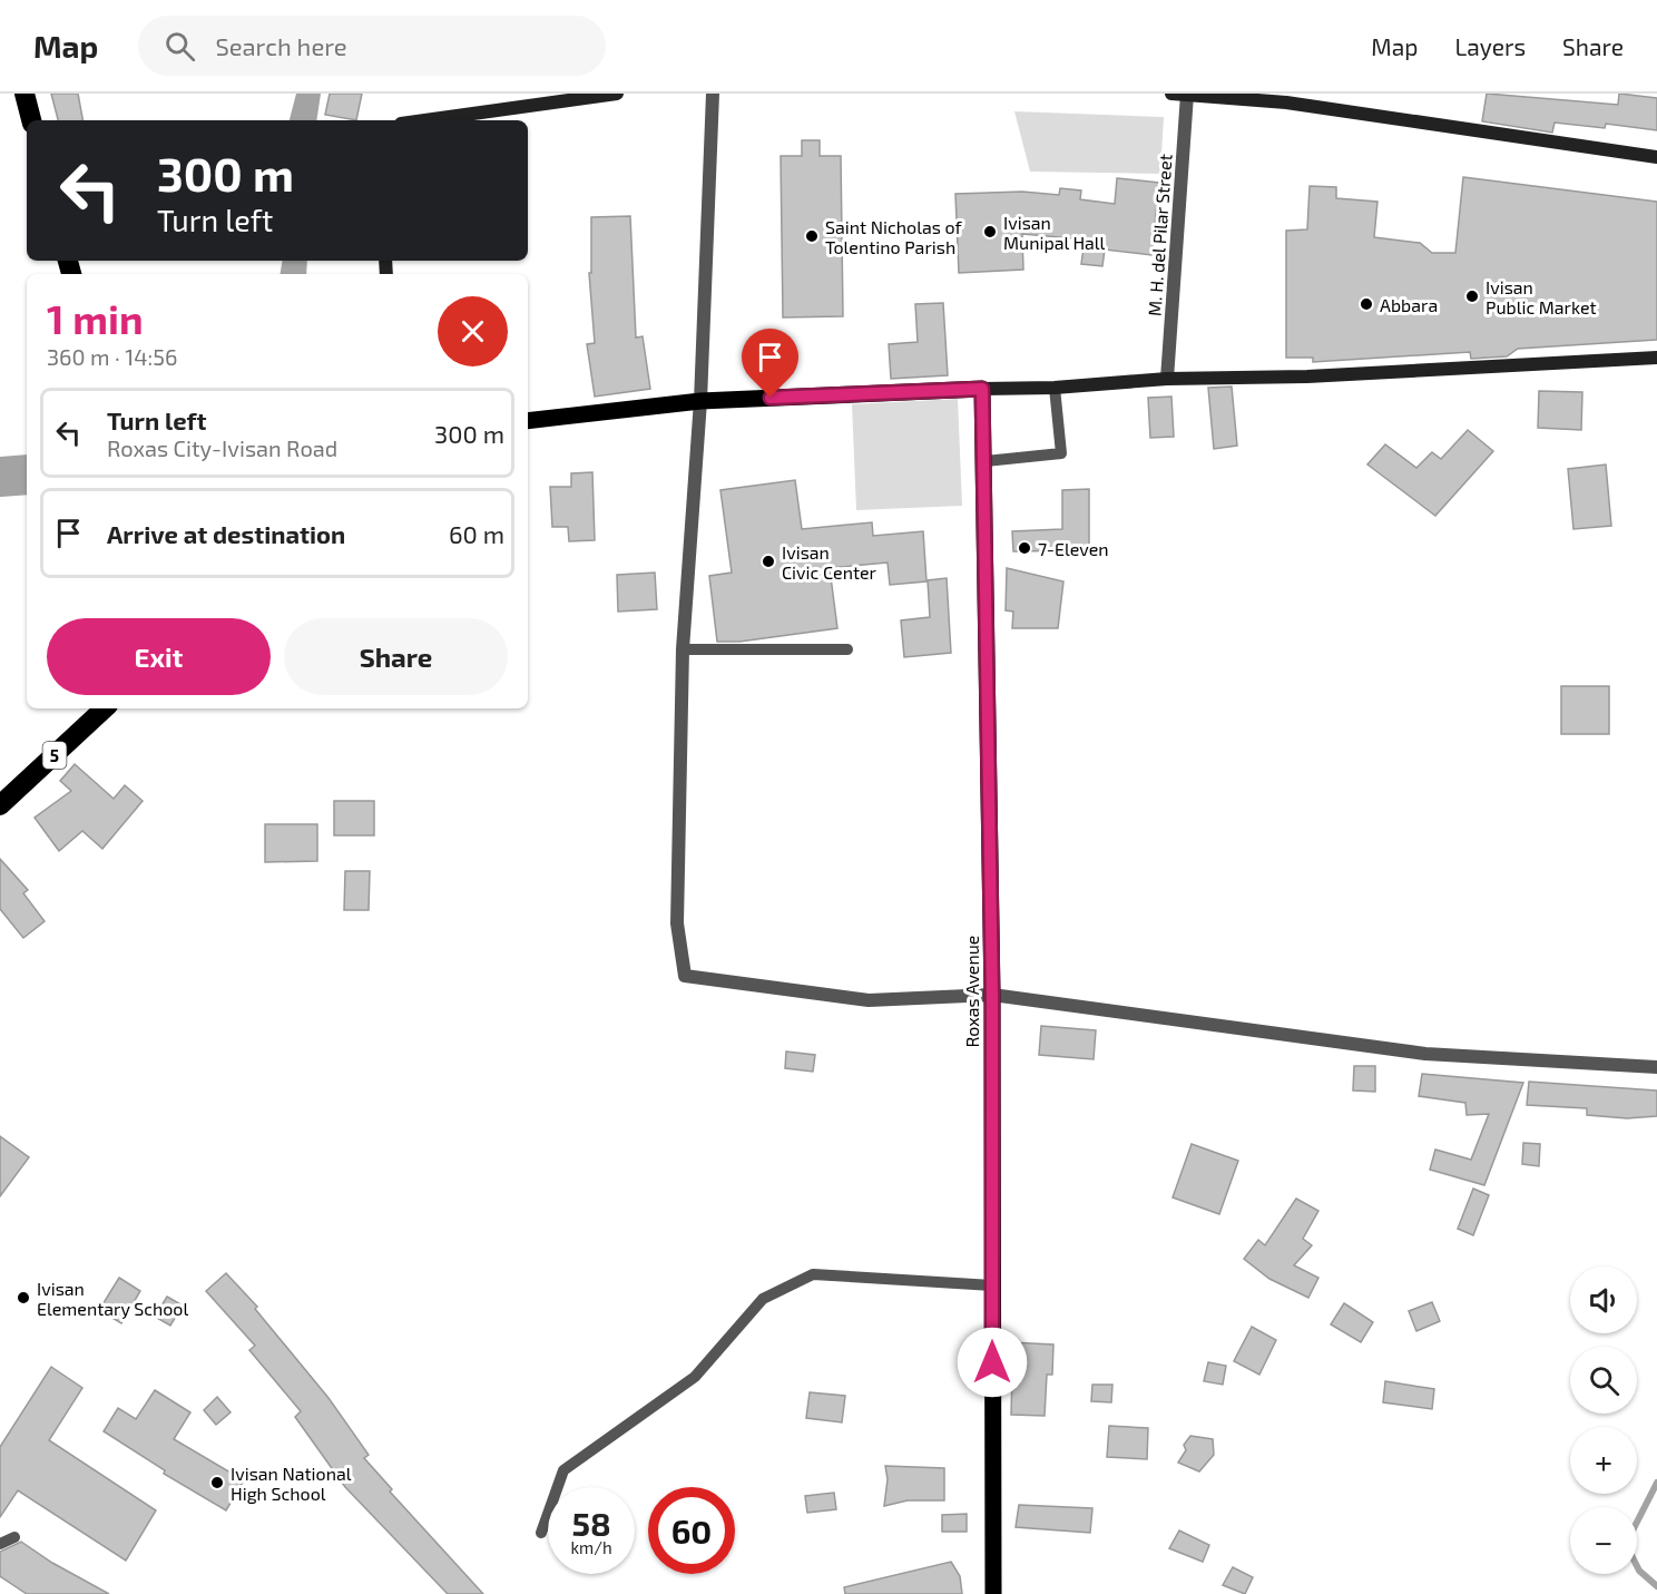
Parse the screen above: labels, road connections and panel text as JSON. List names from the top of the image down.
{
  "streets": {
    "highway": ["5"],
    "main road": ["Roxas Avenue"],
    "street": ["M. H. del Pilar Street"]
  },
  "places": [
    "Ivisan Munipal Hall",
    "Saint Nicholas of Tolentino Parish",
    "Ivisan Public Market",
    "Abbara",
    "7-Eleven",
    "Ivisan Civic Center",
    "Ivisan Elementary School",
    "Ivisan National High School"
  ],
  "page": {
    "header": "Map",
    "search": "Search here",
    "nav": ["Map", "Layers", "Share"],
    "turn": ["300 m", "Turn left"],
    "heading": ["1 min", "360 m · 14:56"],
    "list": [
      {
        "name": "Turn left",
        "note": "Roxas City-Ivisan Road",
        "value": "300 m"
      },
      {
        "name": "Arrive at destination",
        "value": "60 m"
      }
    ],
    "buttons": ["Exit", "Share"],
    "map_buttons": ["+", "−"],
    "speed": "58 km/h",
    "limit": "60"
  }
}
